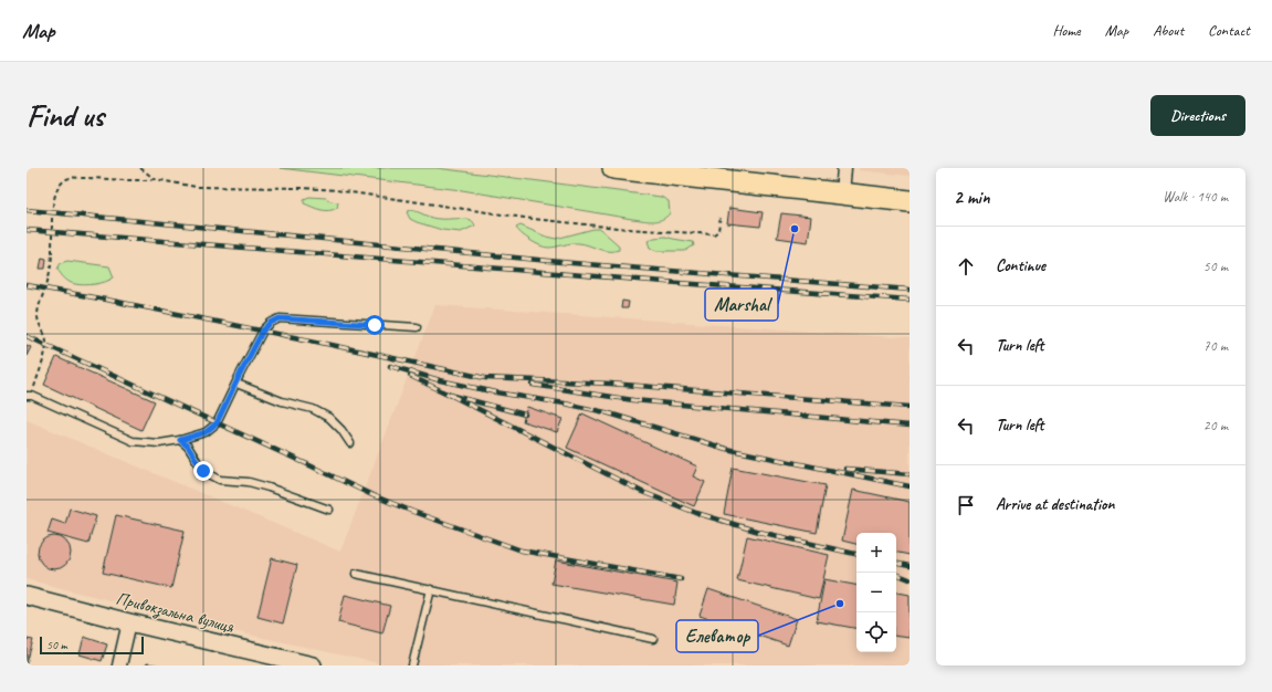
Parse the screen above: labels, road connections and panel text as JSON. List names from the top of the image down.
{
  "streets": {
    "street": ["Привокзальна вулиця"]
  },
  "places": ["Marshal", "Елеватор"],
  "scale_bar": "50 m",
  "page": {
    "header": "Map",
    "nav": [
      "Home",
      "Map",
      "About",
      "Contact"
    ],
    "buttons": "Directions",
    "title": "Find us",
    "heading": ["2 min", "Walk · 140 m"],
    "list": [
      ["Continue", "50 m"],
      ["Turn left", "70 m"],
      ["Turn left", "20 m"],
      "Arrive at destination"
    ],
    "map_buttons": ["+", "−"],
    "scale": "50 m"
  }
}
